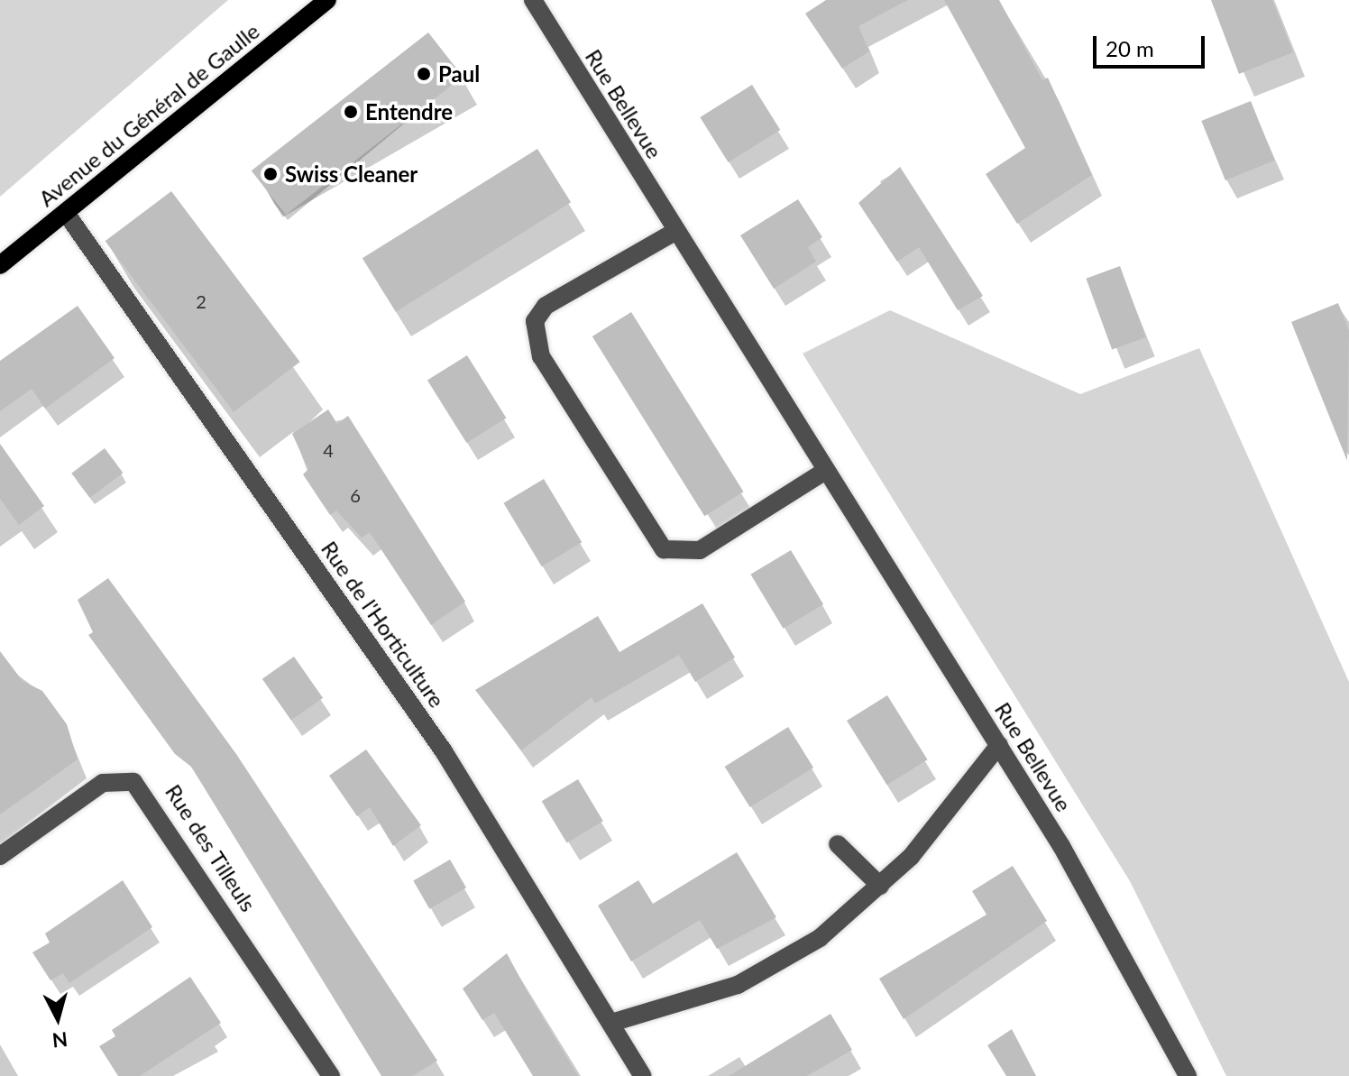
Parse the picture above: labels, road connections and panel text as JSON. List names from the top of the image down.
{
  "streets": {
    "main road": ["Avenue du Général de Gaulle"],
    "street": ["Rue Bellevue", "Rue de l'Horticulture", "Rue des Tilleuls"]
  },
  "crossings": [
    ["Avenue du Général de Gaulle", "Rue de l'Horticulture"]
  ],
  "places": ["Paul", "Entendre", "Swiss Cleaner"],
  "house_numbers": ["2", "4", "6"],
  "scale_bar": "20 m",
  "north": "bottom"
}
